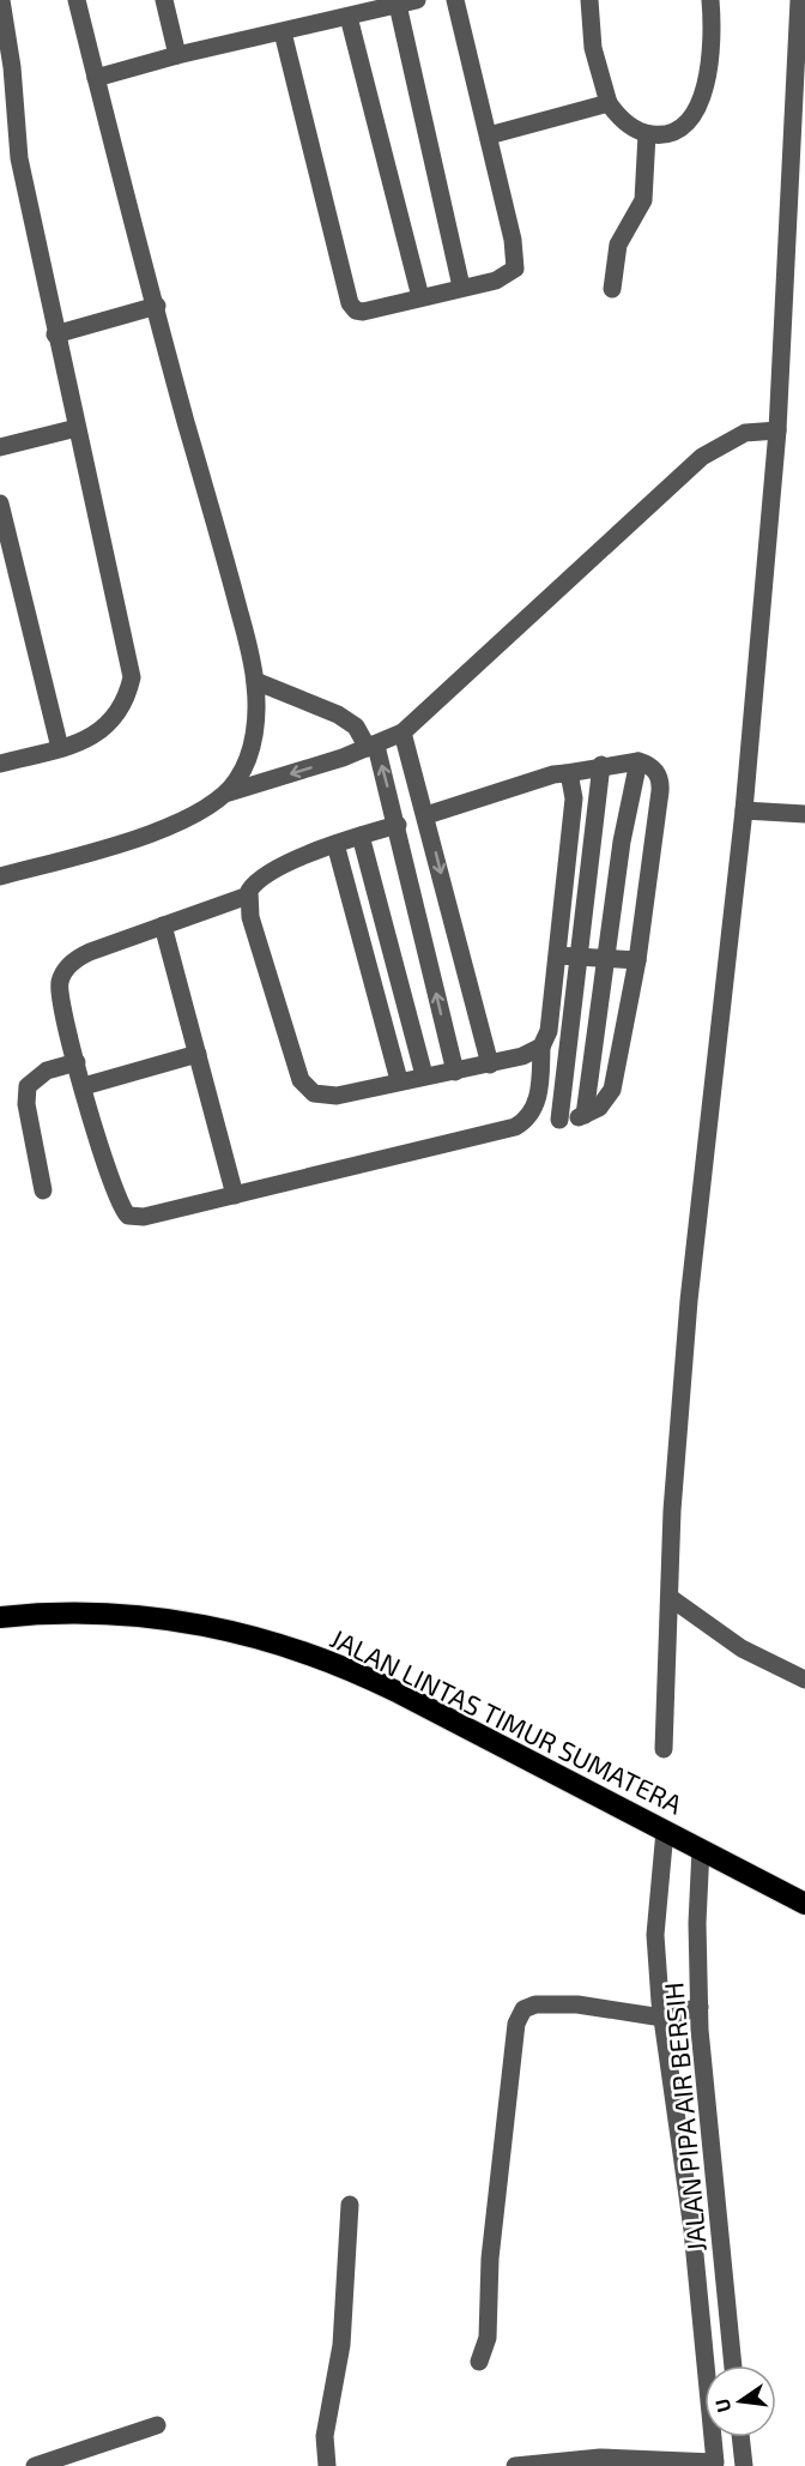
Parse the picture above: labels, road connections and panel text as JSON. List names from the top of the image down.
{
  "streets": {
    "highway": ["JALAN LINTAS TIMUR SUMATERA"],
    "street": ["JALAN PIPA AIR BERSIH"]
  },
  "crossings": [
    ["JALAN LINTAS TIMUR SUMATERA", "JALAN PIPA AIR BERSIH"]
  ],
  "north": "left"
}
